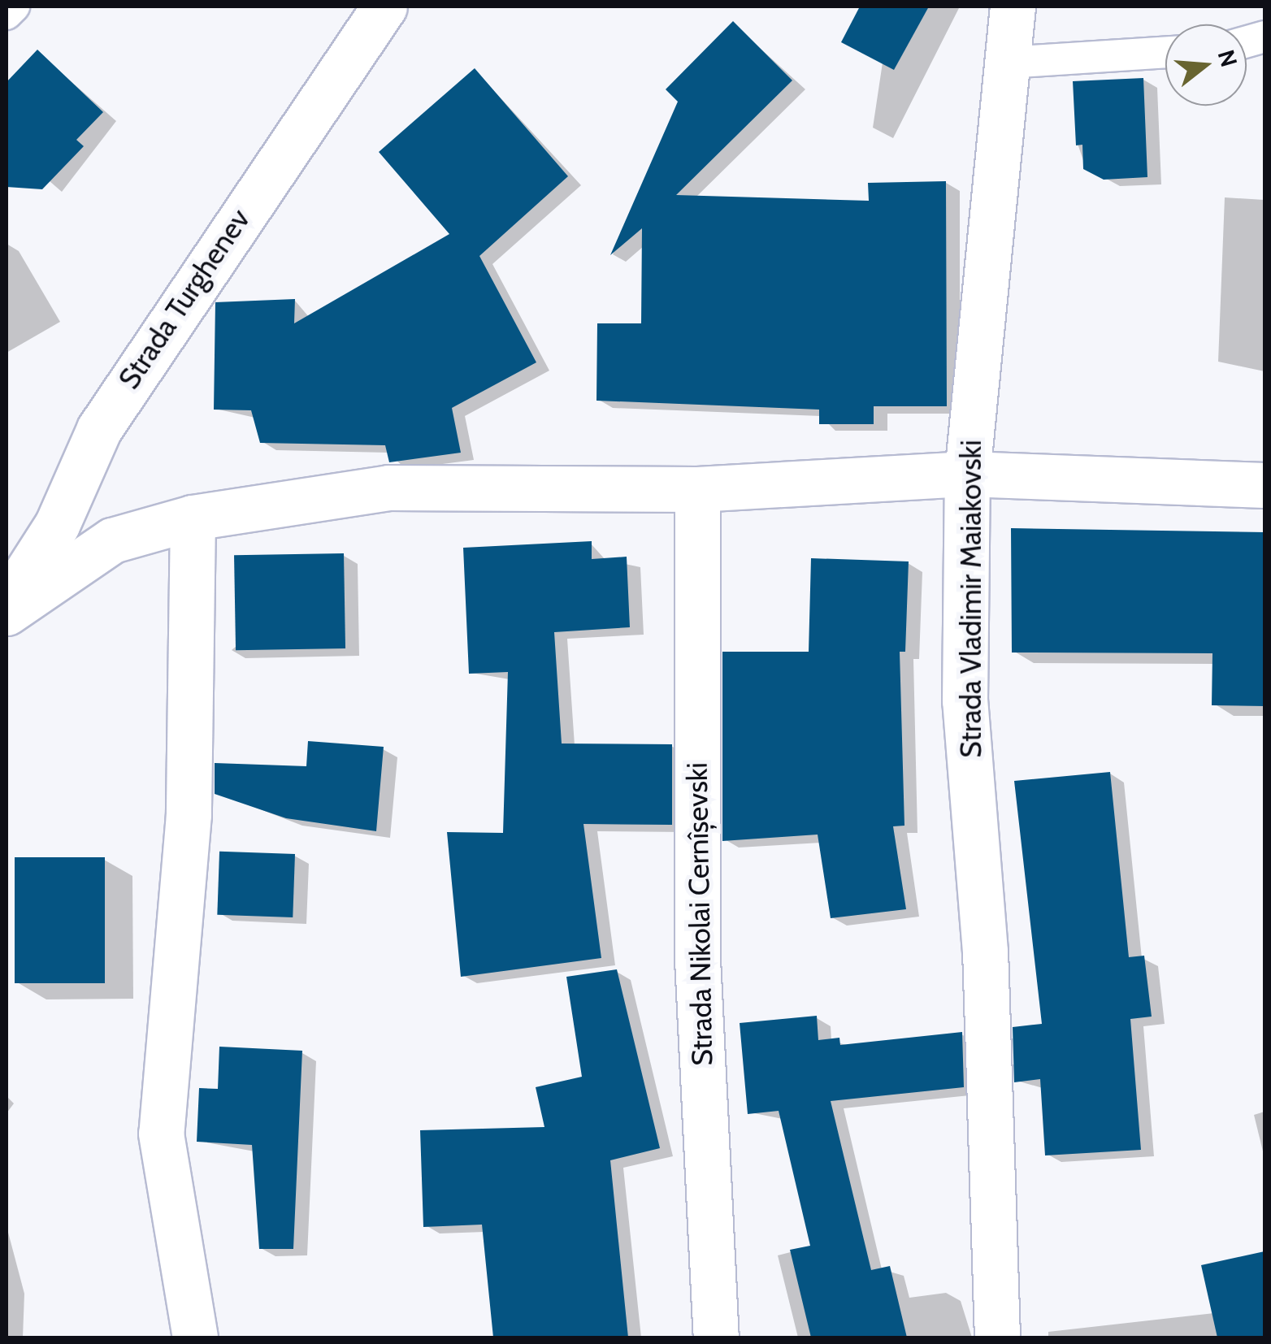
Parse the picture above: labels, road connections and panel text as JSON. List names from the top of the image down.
{
  "streets": {
    "street": ["Strada Turghenev", "Strada Vladimir Maiakovski", "Strada Nikolai Cernîșevski"]
  },
  "north": "right"
}
